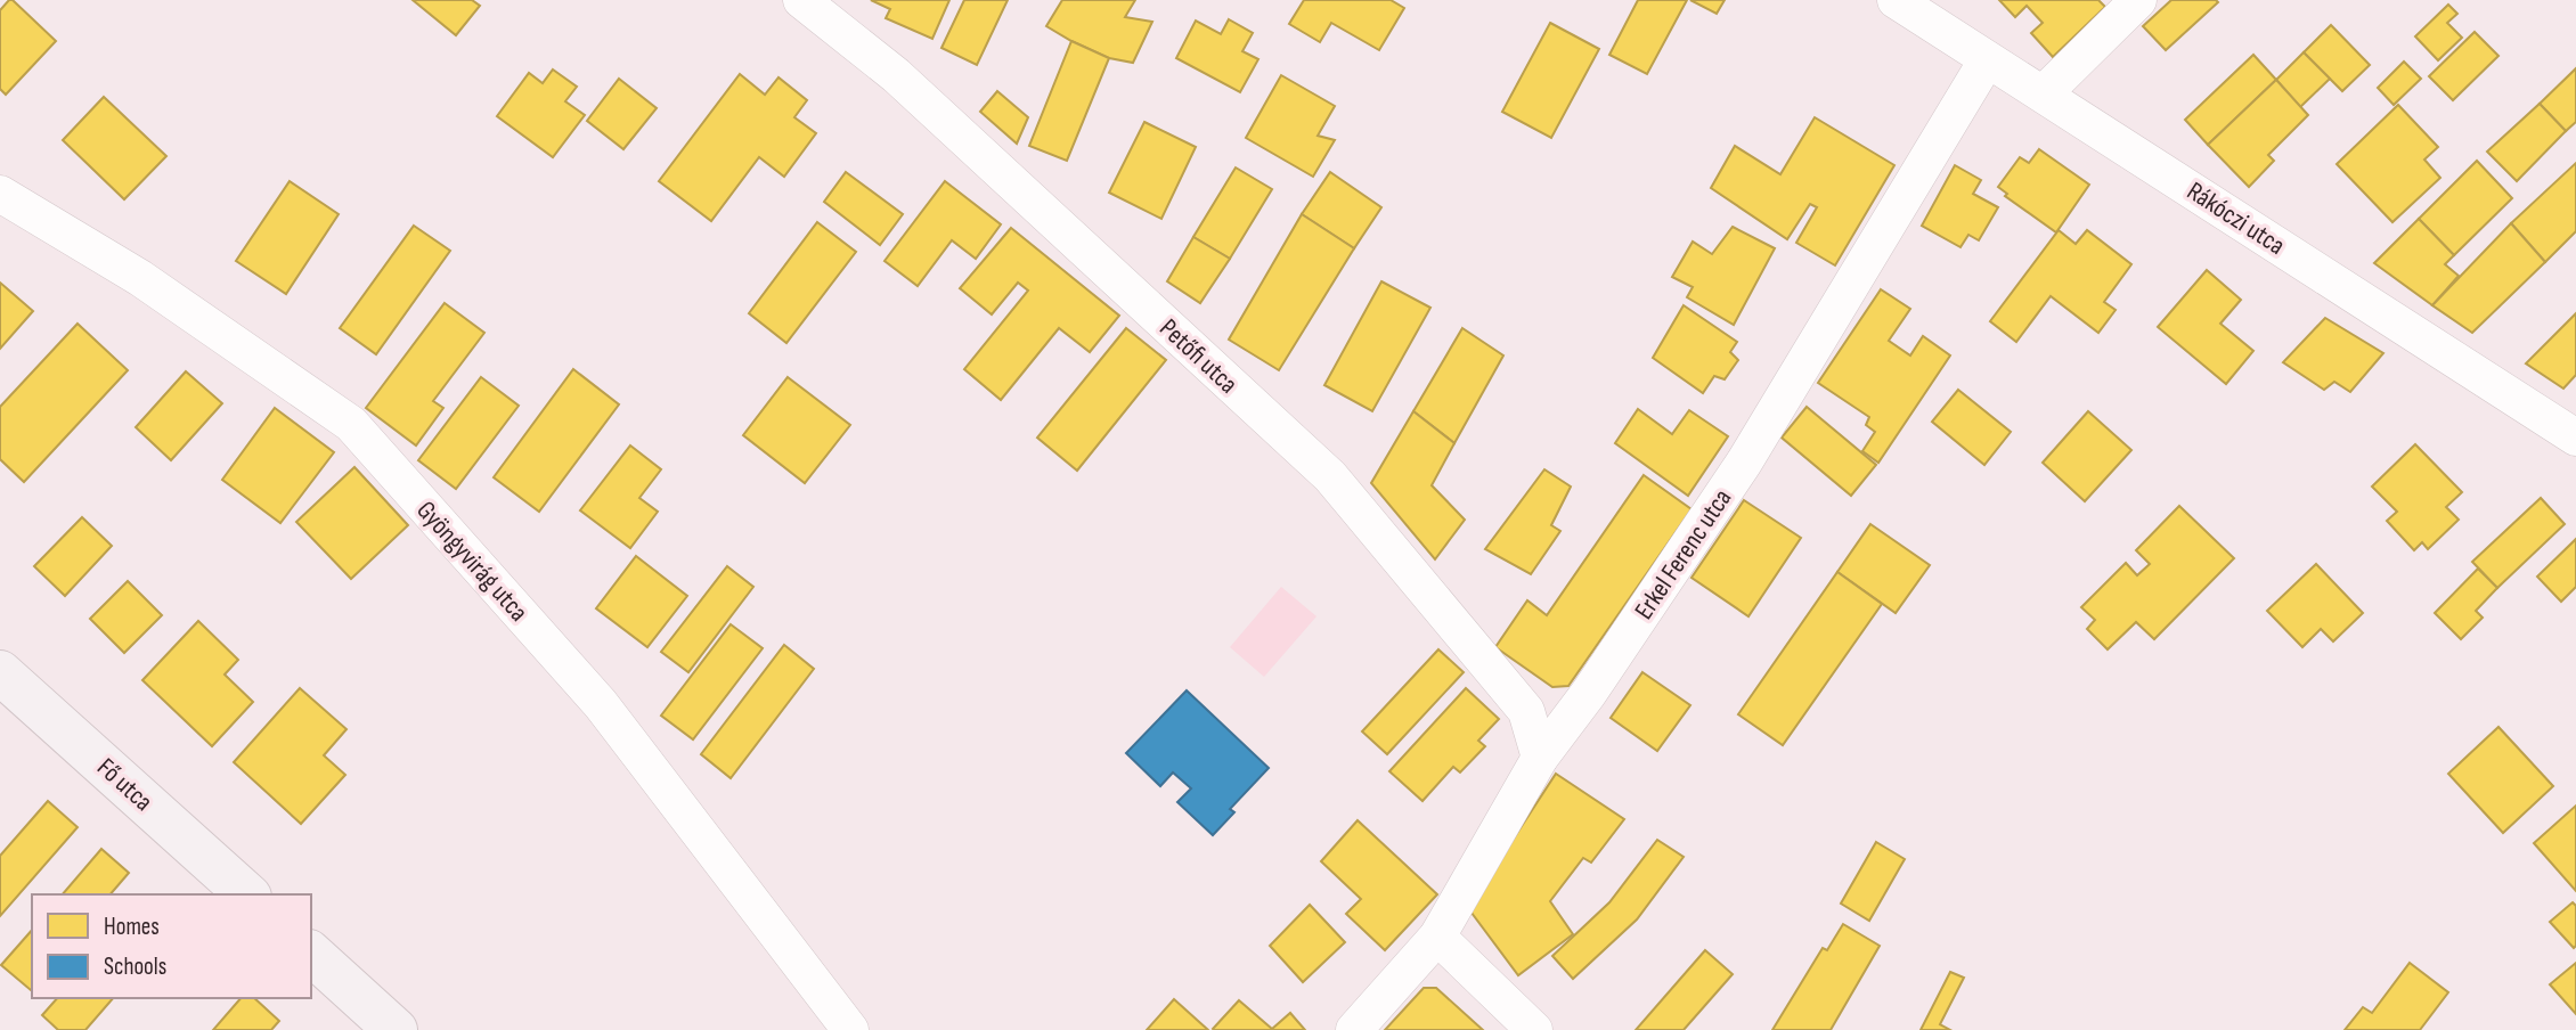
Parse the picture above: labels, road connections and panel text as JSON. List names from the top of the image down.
{
  "streets": {
    "main road": ["Fő utca"],
    "street": [
      "Rákóczi utca",
      "Petőfi utca",
      "Erkel Ferenc utca",
      "Gyöngyvirág utca"
    ]
  },
  "crossings": [
    ["Rákóczi utca", "Erkel Ferenc utca"],
    ["Petőfi utca", "Erkel Ferenc utca"]
  ],
  "legend": ["Homes", "Schools"]
}
